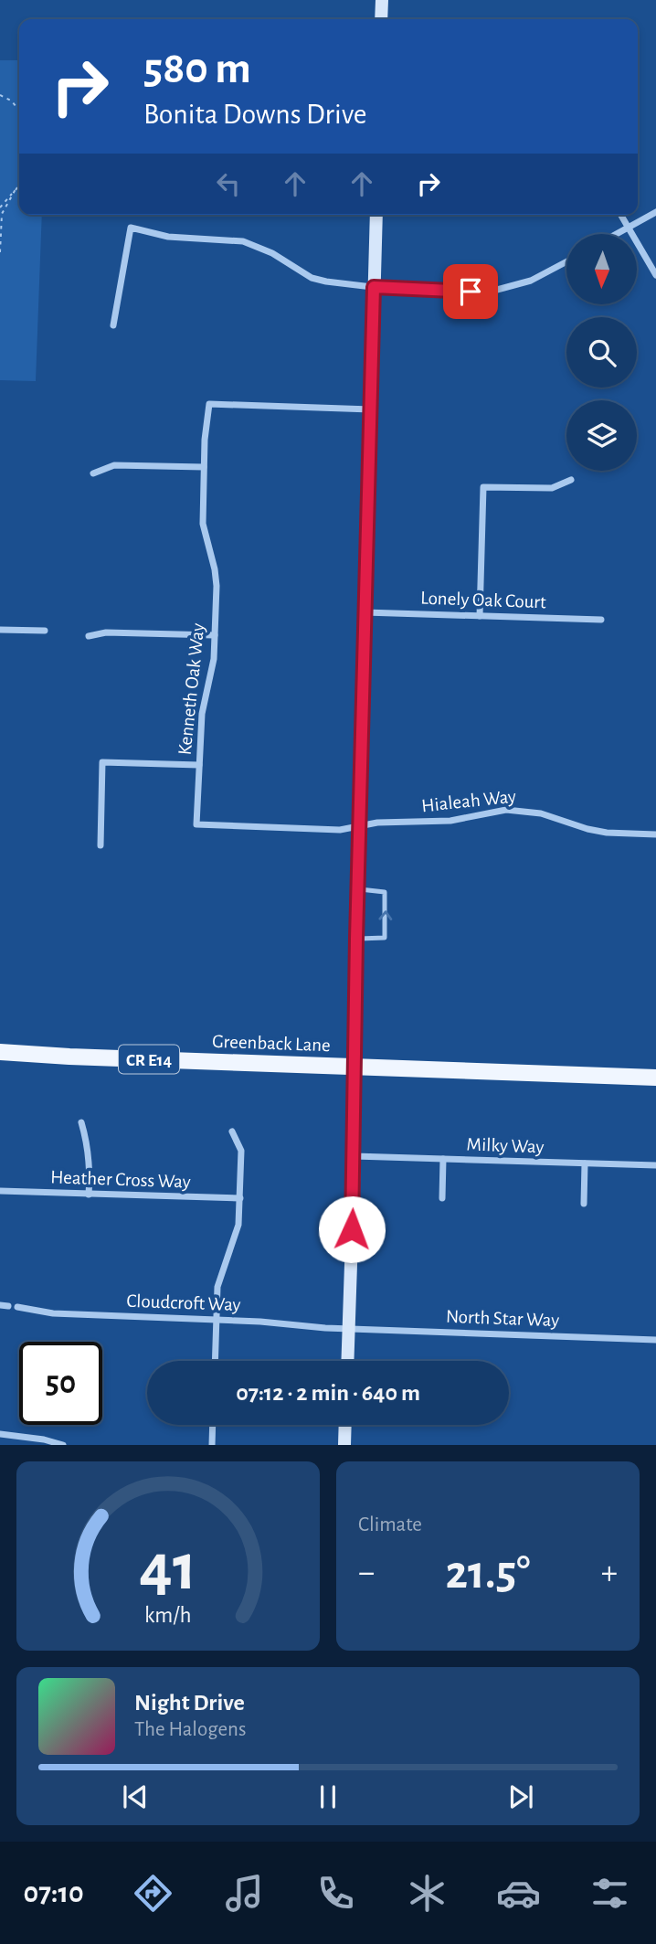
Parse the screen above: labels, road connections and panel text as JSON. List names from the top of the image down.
{
  "streets": {
    "main road": ["Greenback Lane", "CR E14"],
    "street": [
      "Lonely Oak Court",
      "Kenneth Oak Way",
      "Hialeah Way",
      "Milky Way",
      "Heather Cross Way",
      "Cloudcroft Way",
      "North Star Way"
    ]
  },
  "crossings": [
    ["Kenneth Oak Way", "Hialeah Way"],
    ["Cloudcroft Way", "North Star Way"]
  ],
  "north": "bottom",
  "page": {
    "turn": ["580 m", "Bonita Downs Drive"],
    "limit": "50",
    "trip": "07:12 · 2 min · 640 m",
    "tile": "Climate",
    "heat": ["−", "21.5°", "+"],
    "song": ["Night Drive", "The Halogens"],
    "tabs": "07:10",
    "gauge": ["41", "km/h"]
  }
}
